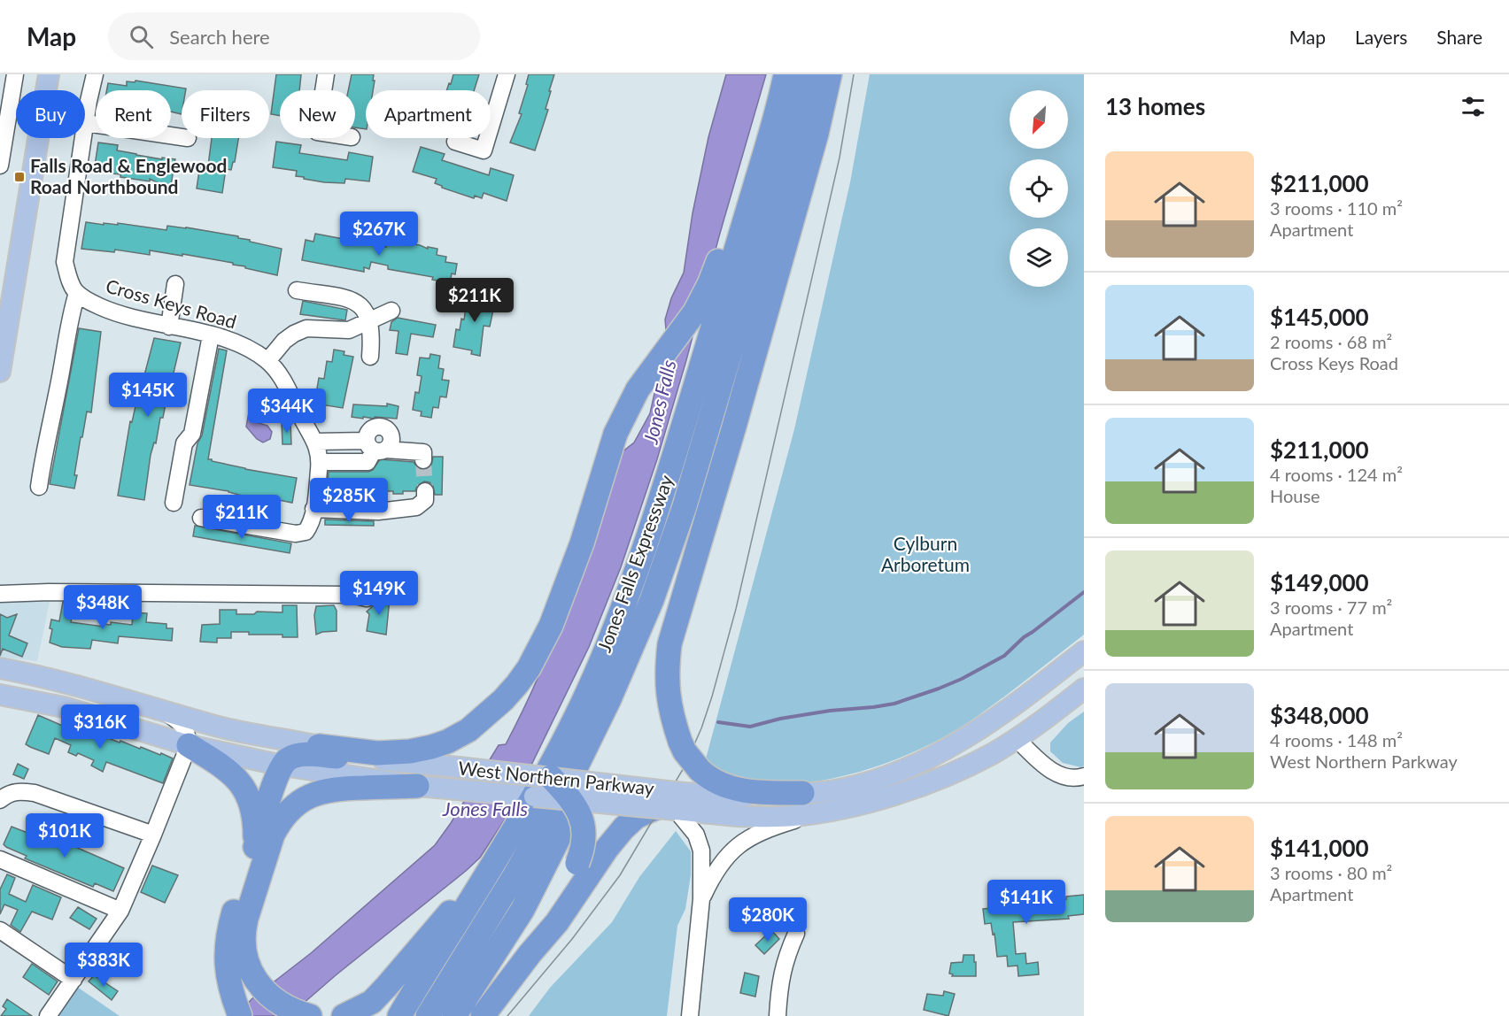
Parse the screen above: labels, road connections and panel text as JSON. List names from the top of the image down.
{
  "streets": {
    "highway": ["Jones Falls Expressway"],
    "main road": ["West Northern Parkway"],
    "street": ["Cross Keys Road"]
  },
  "water": ["Jones Falls"],
  "parks": ["Cylburn Arboretum"],
  "places": {
    "transit": ["Falls Road & Englewood Road Northbound"]
  },
  "north": "bottom left",
  "page": {
    "header": "Map",
    "search": "Search here",
    "nav": ["Map", "Layers", "Share"],
    "heading": "13 homes",
    "chip": [
      "Buy",
      "Rent",
      "Filters",
      "New",
      "Apartment"
    ],
    "list": [
      {
        "name": "$211,000",
        "note": "3 rooms · 110 m² · Apartment"
      },
      {
        "name": "$145,000",
        "note": "2 rooms · 68 m² · Cross Keys Road"
      },
      {
        "name": "$211,000",
        "note": "4 rooms · 124 m² · House"
      },
      {
        "name": "$149,000",
        "note": "3 rooms · 77 m² · Apartment"
      },
      {
        "name": "$348,000",
        "note": "4 rooms · 148 m² · West Northern Parkway"
      },
      {
        "name": "$141,000",
        "note": "3 rooms · 80 m² · Apartment"
      }
    ],
    "price": [
      "$267K",
      "$211K",
      "$145K",
      "$344K",
      "$285K",
      "$211K",
      "$149K",
      "$348K",
      "$316K",
      "$101K",
      "$141K",
      "$280K",
      "$383K"
    ]
  }
}
